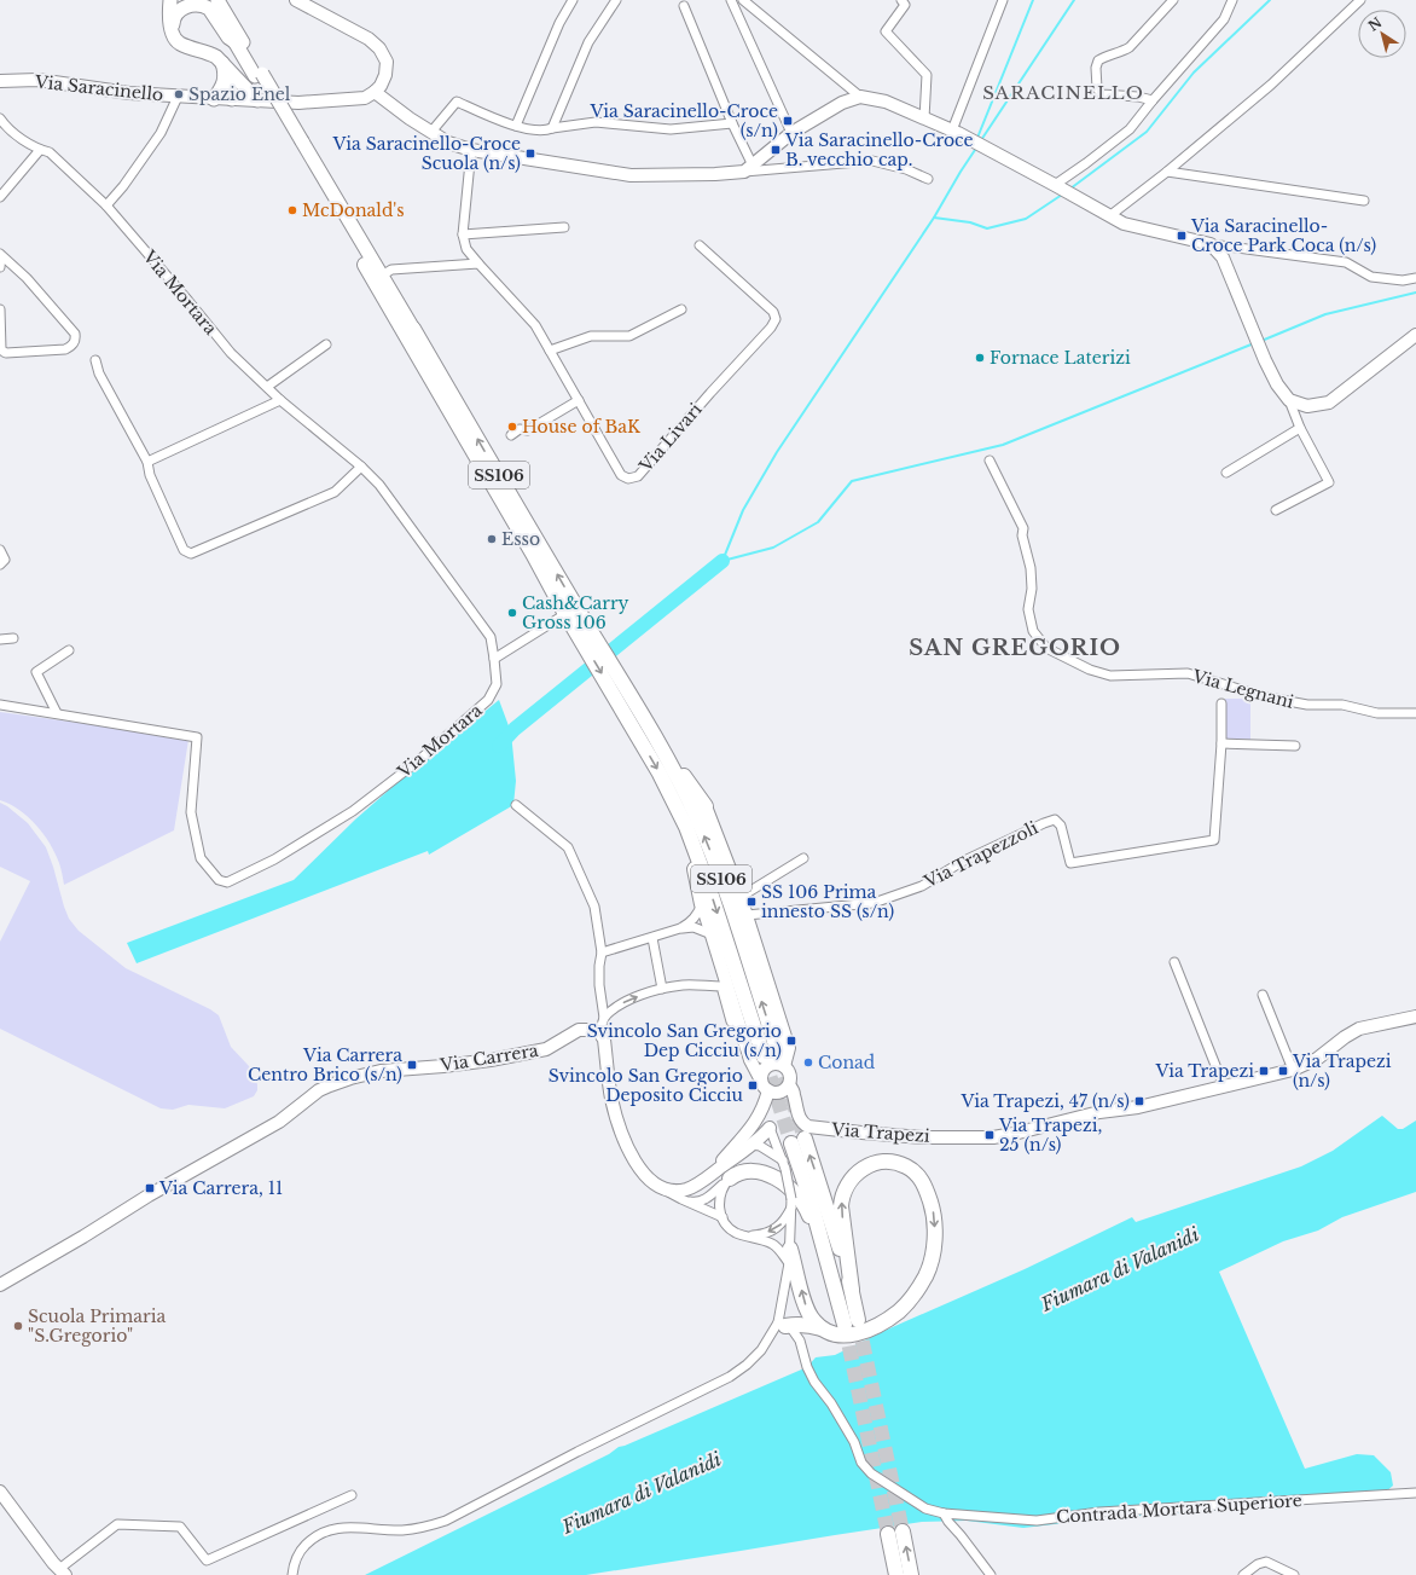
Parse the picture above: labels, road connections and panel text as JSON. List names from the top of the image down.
{
  "streets": {
    "highway": ["SS106"],
    "street": [
      "Via Saracinello",
      "Via Mortara",
      "Via Livari",
      "Via Legnani",
      "Via Trapezzoli",
      "Via Carrera",
      "Via Trapezi",
      "Contrada Mortara Superiore"
    ]
  },
  "districts": ["SARACINELLO", "SAN GREGORIO"],
  "water": ["Fiumara di Valanidi"],
  "places": {
    "other": [
      "Spazio Enel",
      "McDonald's",
      "Fornace Laterizi",
      "House of BaK",
      "Esso",
      "Cash&Carry Gross 106",
      "Conad",
      "Scuola Primaria \"S.Gregorio\""
    ],
    "transit": [
      "Via Saracinello-Croce (s/n)",
      "Via Saracinello-Croce B. vecchio cap.",
      "Via Saracinello-Croce Scuola (n/s)",
      "Via Saracinello- Croce Park Coca (n/s)",
      "SS 106 Prima innesto SS (s/n)",
      "Svincolo San Gregorio Dep Cicciu (s/n)",
      "Via Carrera Centro Brico (s/n)",
      "Via Trapezi",
      "Via Trapezi (n/s)",
      "Svincolo San Gregorio Deposito Cicciu",
      "Via Trapezi, 47 (n/s)",
      "Via Trapezi, 25 (n/s)",
      "Via Carrera, 11"
    ]
  },
  "north": "top left"
}
